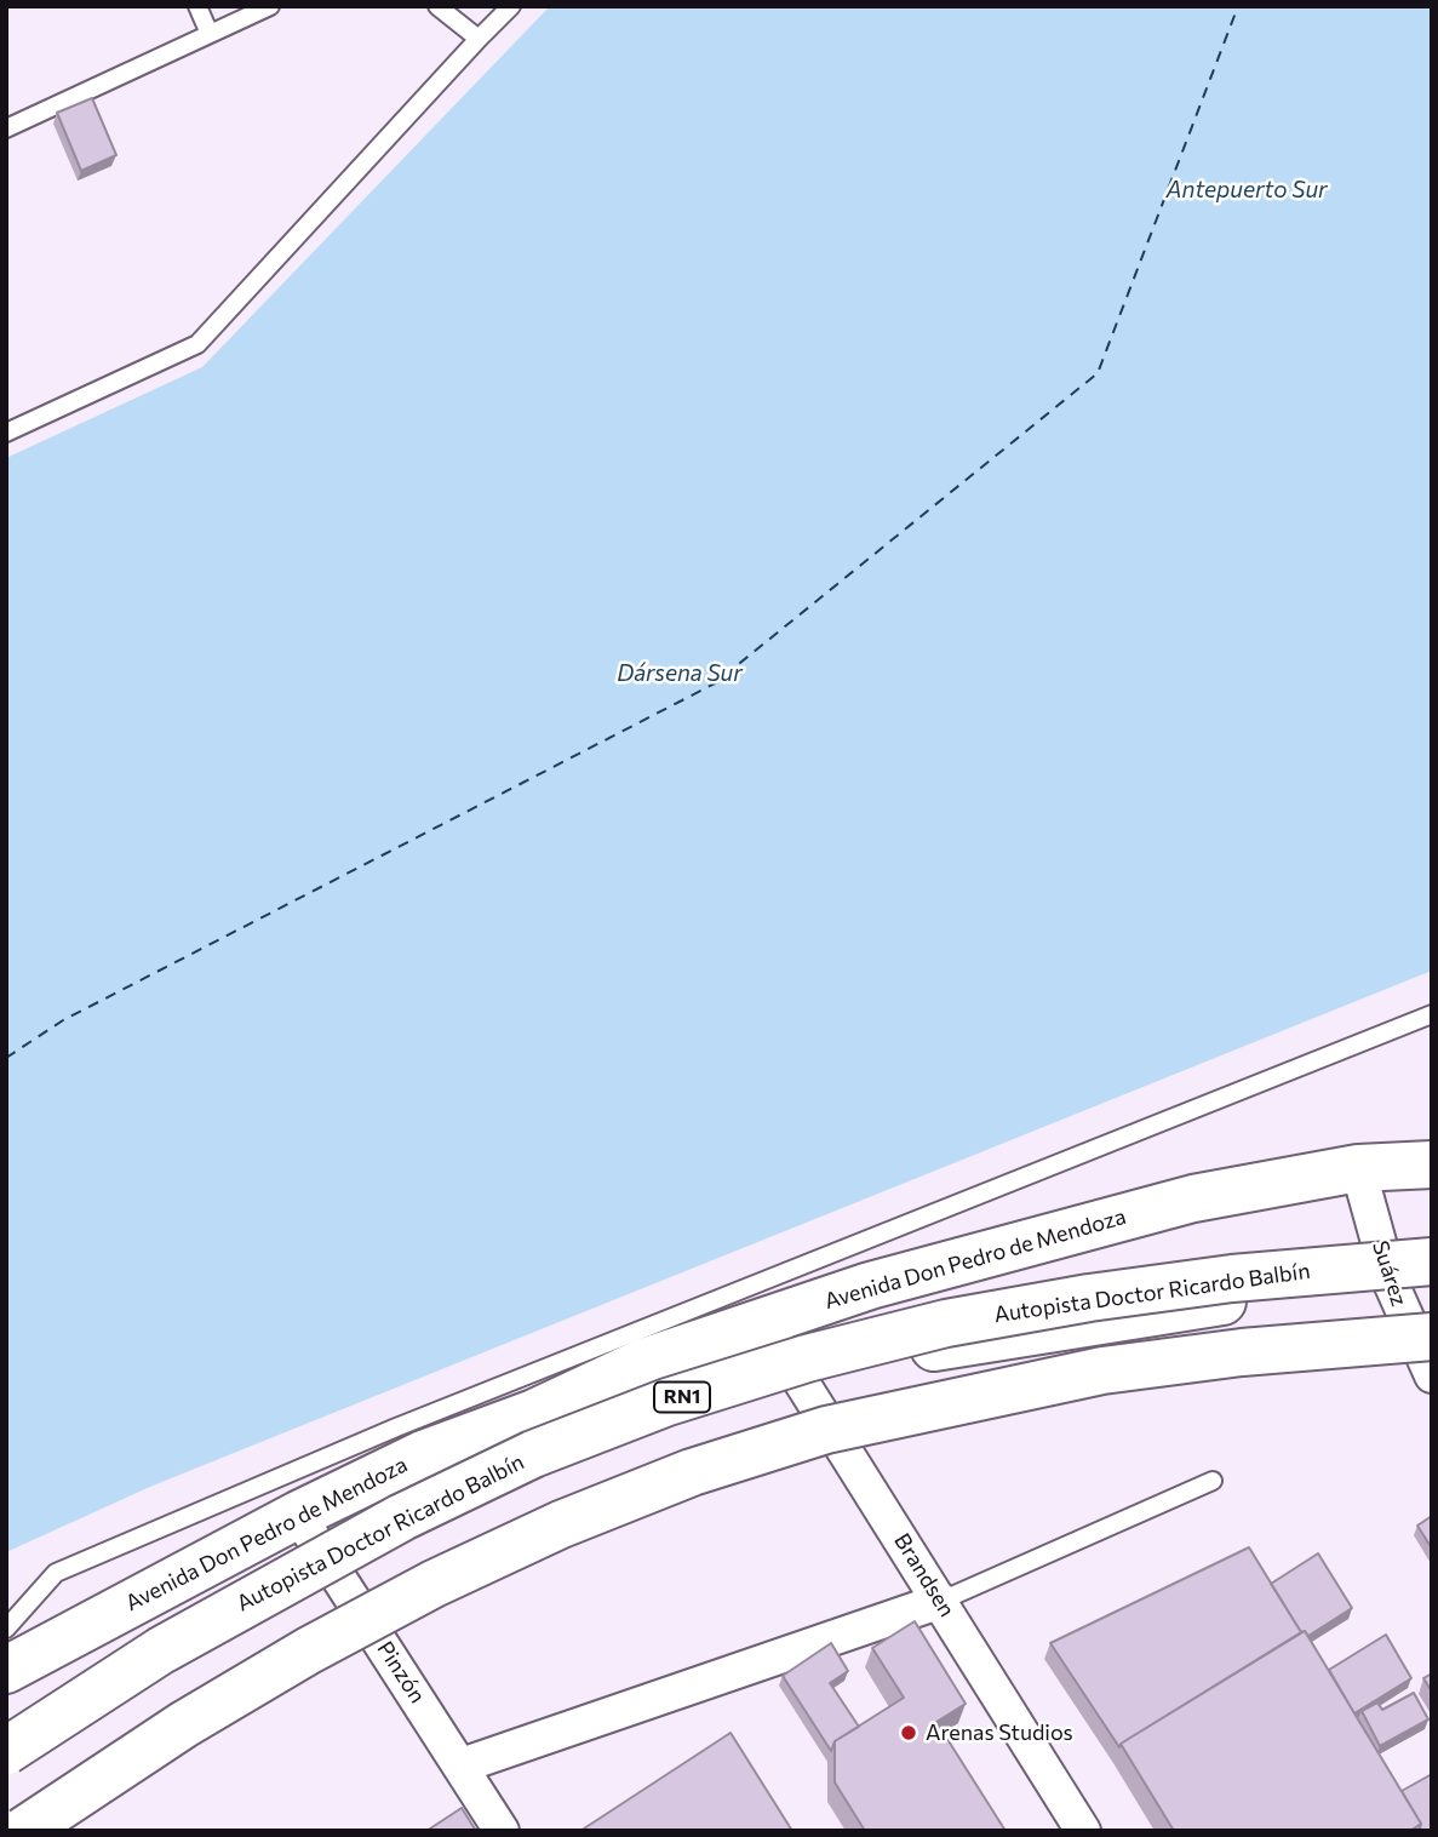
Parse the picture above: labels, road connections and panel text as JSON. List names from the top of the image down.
{
  "streets": {
    "main road": ["Avenida Don Pedro de Mendoza", "Autopista Doctor Ricardo Balbín", "RN1"],
    "street": ["Suárez", "Brandsen", "Pinzón"]
  },
  "crossings": [
    ["Avenida Don Pedro de Mendoza", "Suárez"],
    ["Avenida Don Pedro de Mendoza", "Brandsen"],
    ["Avenida Don Pedro de Mendoza", "Pinzón"]
  ],
  "water": ["Antepuerto Sur", "Dársena Sur"],
  "places": ["Arenas Studios"]
}
